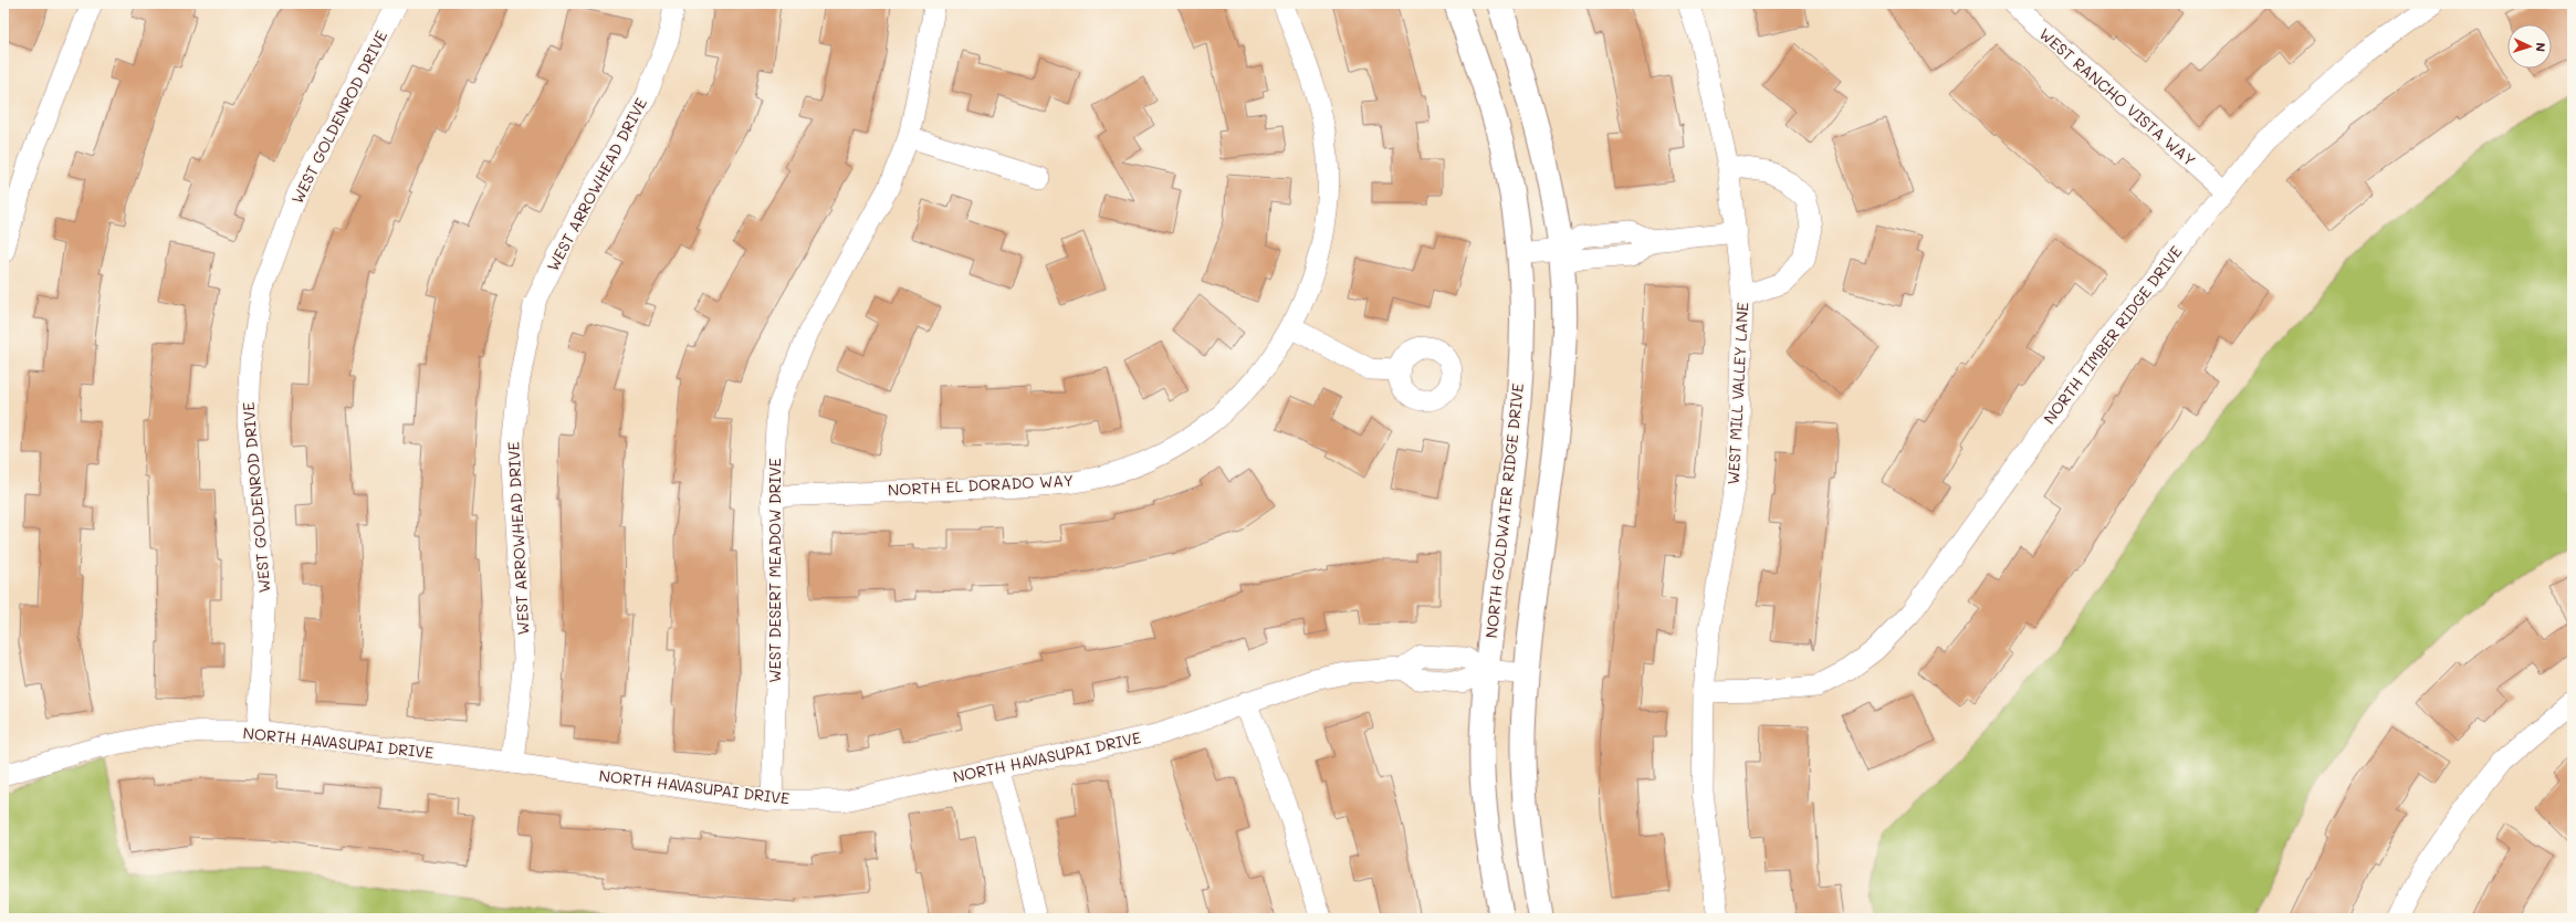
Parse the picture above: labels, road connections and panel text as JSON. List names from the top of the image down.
{
  "streets": {
    "street": [
      "WEST RANCHO VISTA WAY",
      "WEST GOLDENROD DRIVE",
      "WEST ARROWHEAD DRIVE",
      "NORTH TIMBER RIDGE DRIVE",
      "WEST MILL VALLEY LANE",
      "NORTH EL DORADO WAY",
      "NORTH GOLDWATER RIDGE DRIVE",
      "WEST DESERT MEADOW DRIVE",
      "NORTH HAVASUPAI DRIVE"
    ]
  },
  "crossings": [
    ["WEST RANCHO VISTA WAY", "NORTH TIMBER RIDGE DRIVE"],
    ["WEST GOLDENROD DRIVE", "NORTH HAVASUPAI DRIVE"],
    ["WEST ARROWHEAD DRIVE", "NORTH HAVASUPAI DRIVE"],
    ["NORTH TIMBER RIDGE DRIVE", "WEST MILL VALLEY LANE"],
    ["NORTH EL DORADO WAY", "WEST DESERT MEADOW DRIVE"],
    ["NORTH GOLDWATER RIDGE DRIVE", "NORTH HAVASUPAI DRIVE"],
    ["WEST DESERT MEADOW DRIVE", "NORTH HAVASUPAI DRIVE"]
  ],
  "north": "right"
}
